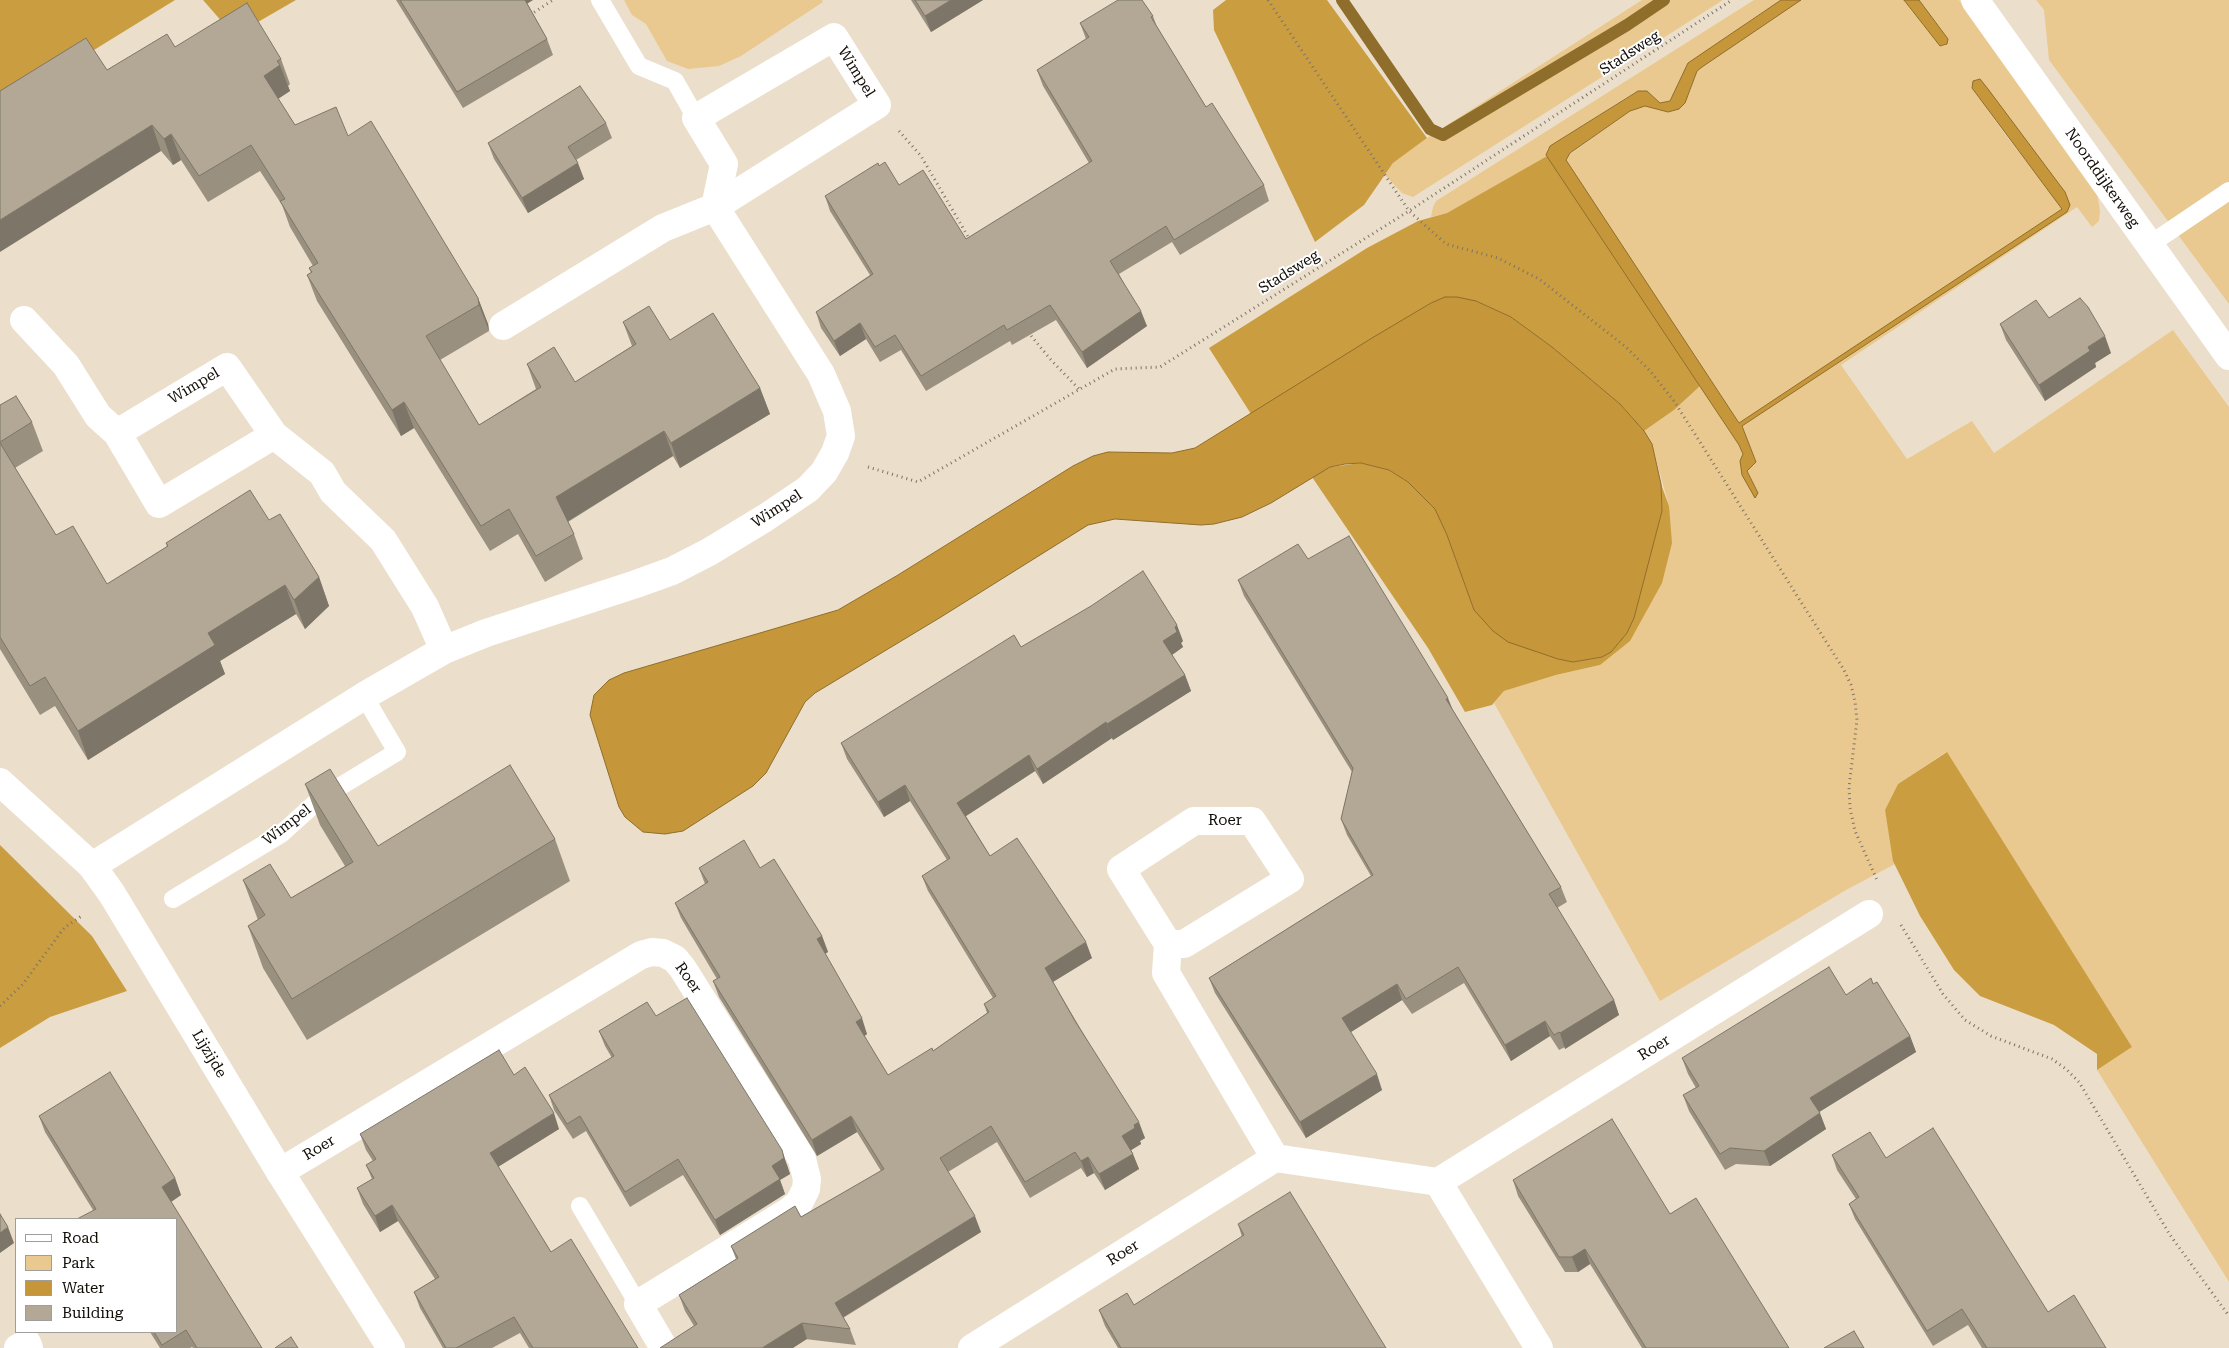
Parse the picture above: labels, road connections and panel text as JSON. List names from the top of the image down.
{
  "streets": {
    "street": [
      "Wimpel",
      "Noorddijkerweg",
      "Roer",
      "Lijzijde"
    ],
    "path": ["Stadsweg"]
  },
  "crossings": [
    ["Stadsweg", "Wimpel"],
    ["Wimpel", "Lijzijde"],
    ["Roer", "Lijzijde"]
  ],
  "legend": [
    "Road",
    "Park",
    "Water",
    "Building"
  ]
}
